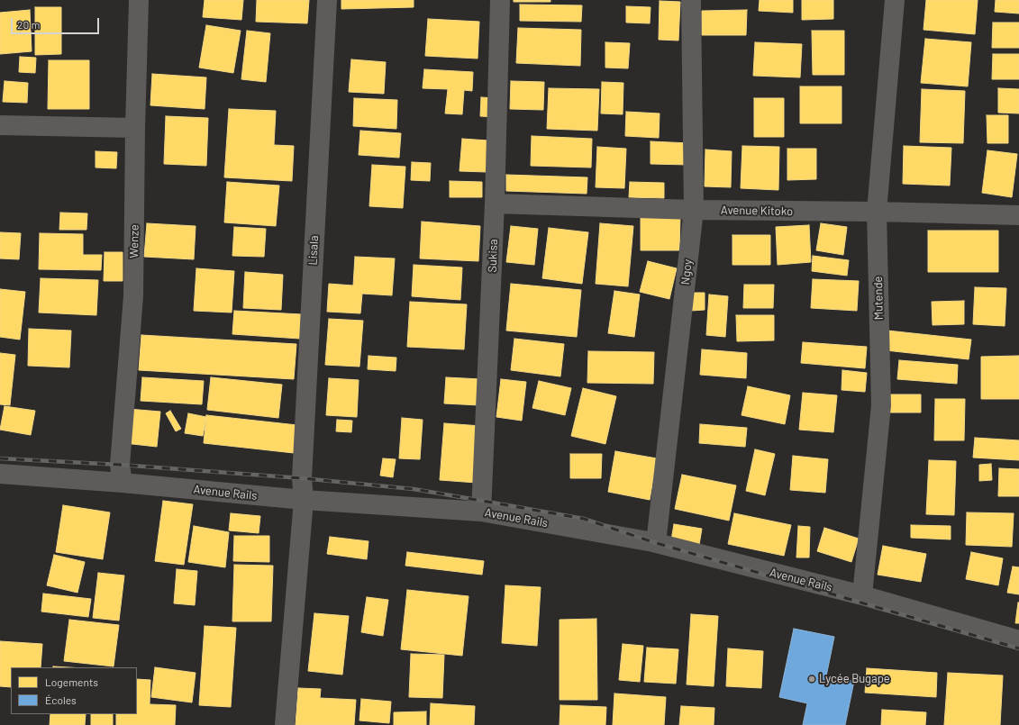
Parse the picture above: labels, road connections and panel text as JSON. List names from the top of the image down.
{
  "streets": {
    "street": [
      "Avenue Kitoko",
      "Wenze",
      "Lisala",
      "Sukisa",
      "Ngoy",
      "Mutende",
      "Avenue Rails"
    ]
  },
  "crossings": [
    ["Avenue Kitoko", "Sukisa"],
    ["Avenue Kitoko", "Ngoy"],
    ["Avenue Kitoko", "Mutende"],
    ["Wenze", "Avenue Rails"],
    ["Lisala", "Avenue Rails"],
    ["Sukisa", "Avenue Rails"],
    ["Ngoy", "Avenue Rails"],
    ["Mutende", "Avenue Rails"]
  ],
  "places": ["Lycée Bugape"],
  "legend": ["Logements", "Écoles"],
  "scale_bar": "20 m"
}
